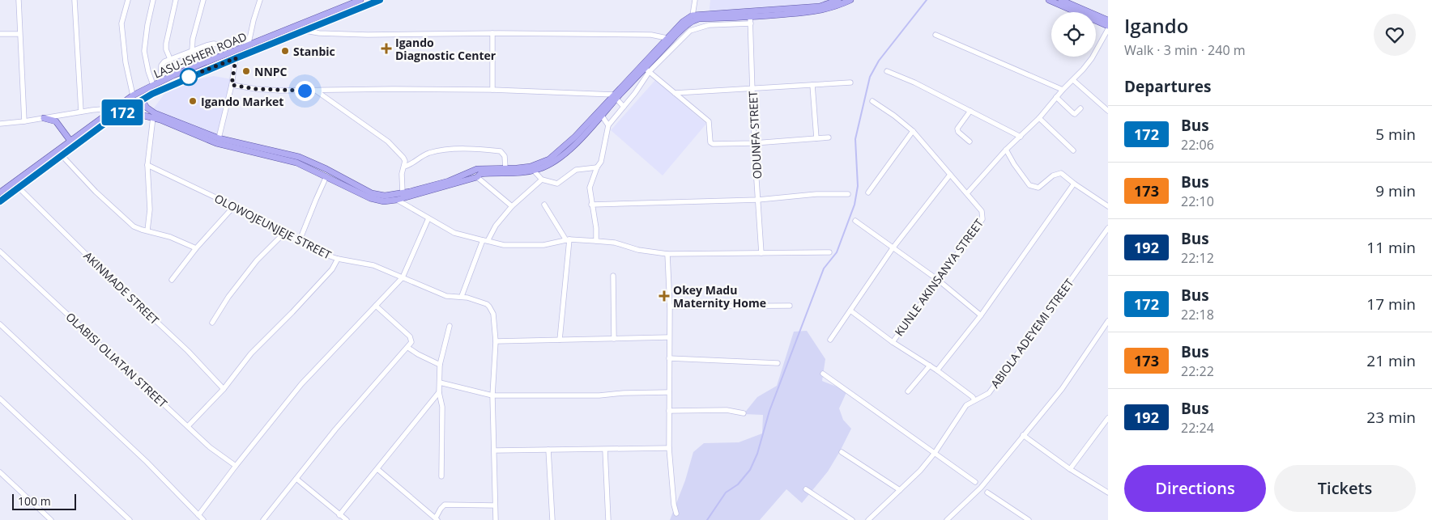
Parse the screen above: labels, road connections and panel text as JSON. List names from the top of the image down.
{
  "streets": {
    "main road": ["LASU-ISHERI ROAD"],
    "street": [
      "ODUNFA STREET",
      "OLOWOJEUNJEJE STREET",
      "KUNLE AKINSANYA STREET",
      "AKINMADE STREET",
      "ABIOLA ADEYEMI STREET",
      "OLABISI OLIATAN STREET"
    ]
  },
  "crossings": [
    ["LASU-ISHERI ROAD", "AKINMADE STREET"]
  ],
  "places": {
    "health": ["Igando Diagnostic Center", "Okey Madu Maternity Home"],
    "other": ["Stanbic", "NNPC", "Igando Market"]
  },
  "lines": ["bus line 172"],
  "scale_bar": "100 m",
  "page": {
    "on_map": "172",
    "heading": [
      ["Igando", "Walk · 3 min · 240 m"],
      "Departures"
    ],
    "list": [
      {
        "mark": "172",
        "name": "Bus",
        "note": "22:06",
        "value": "5 min"
      },
      {
        "mark": "173",
        "name": "Bus",
        "note": "22:10",
        "value": "9 min"
      },
      {
        "mark": "192",
        "name": "Bus",
        "note": "22:12",
        "value": "11 min"
      },
      {
        "mark": "172",
        "name": "Bus",
        "note": "22:18",
        "value": "17 min"
      },
      {
        "mark": "173",
        "name": "Bus",
        "note": "22:22",
        "value": "21 min"
      },
      {
        "mark": "192",
        "name": "Bus",
        "note": "22:24",
        "value": "23 min"
      }
    ],
    "buttons": ["Directions", "Tickets"],
    "scale": "100 m"
  }
}
